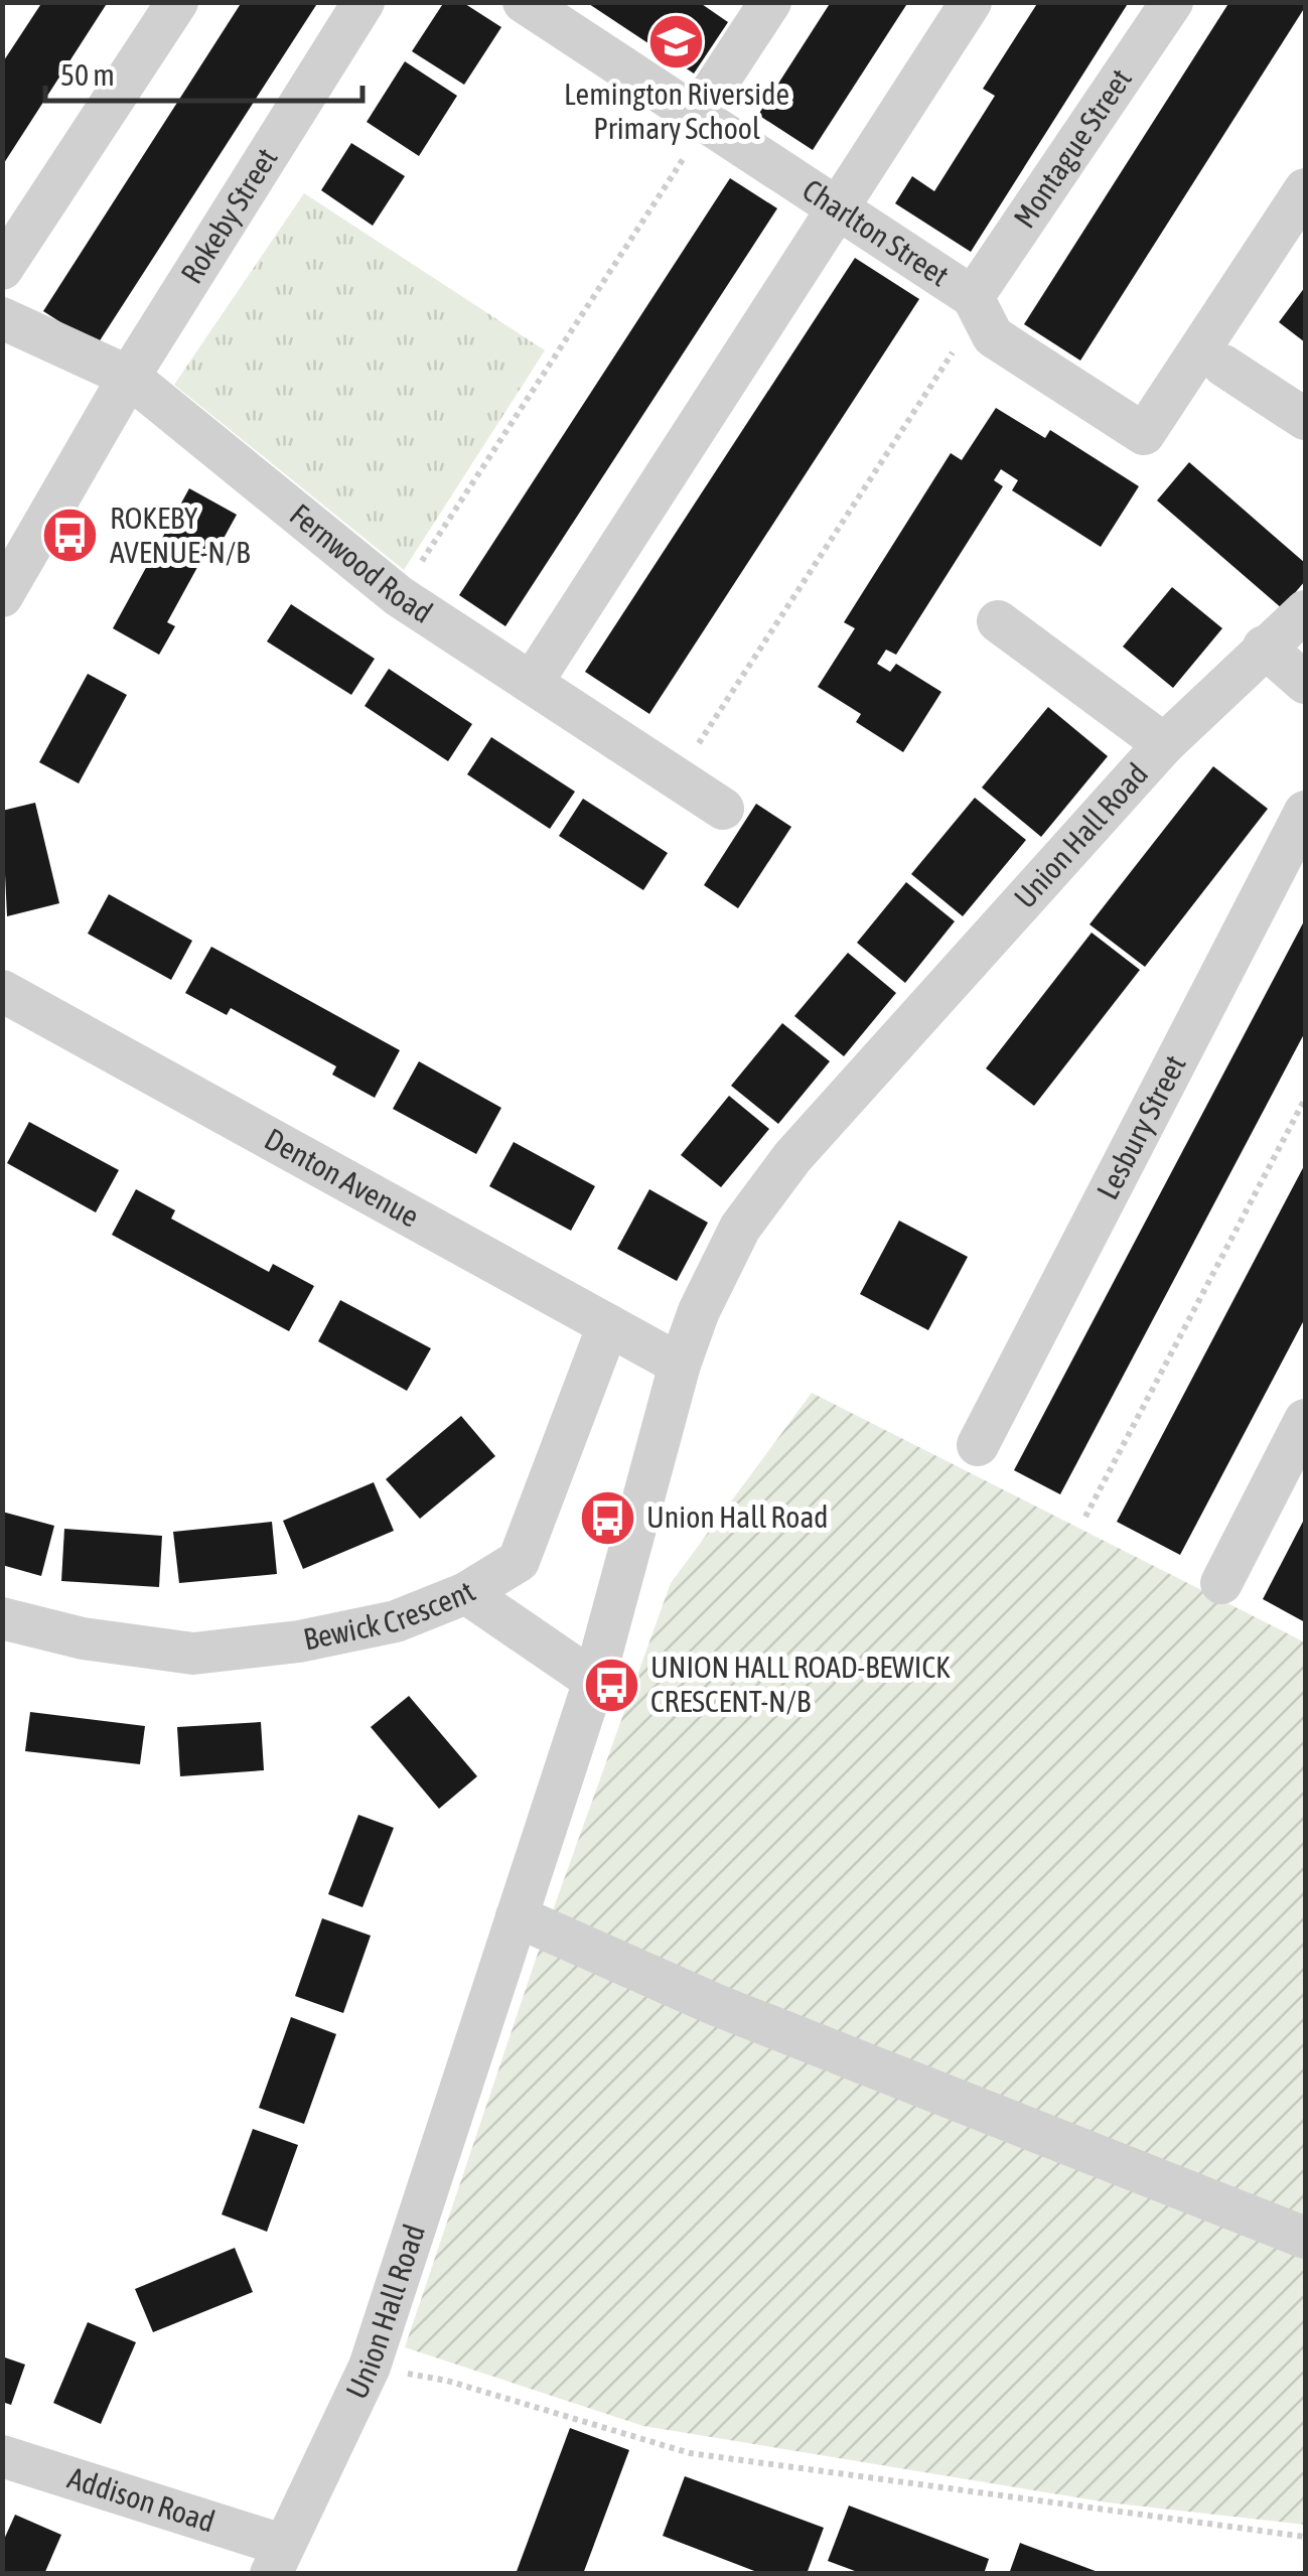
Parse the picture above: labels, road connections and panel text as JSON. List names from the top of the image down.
{
  "streets": {
    "street": [
      "Montague Street",
      "Rokeby Street",
      "Charlton Street",
      "Fernwood Road",
      "Union Hall Road",
      "Lesbury Street",
      "Denton Avenue",
      "Bewick Crescent",
      "Addison Road"
    ]
  },
  "crossings": [
    ["Montague Street", "Charlton Street"],
    ["Rokeby Street", "Fernwood Road"],
    ["Union Hall Road", "Denton Avenue"],
    ["Union Hall Road", "Addison Road"],
    ["Denton Avenue", "Bewick Crescent"]
  ],
  "places": {
    "school or university": ["Lemington Riverside Primary School"],
    "bus stop": ["ROKEBY AVENUE-N/B", "Union Hall Road", "UNION HALL ROAD-BEWICK CRESCENT-N/B"]
  },
  "scale_bar": "50 m"
}
